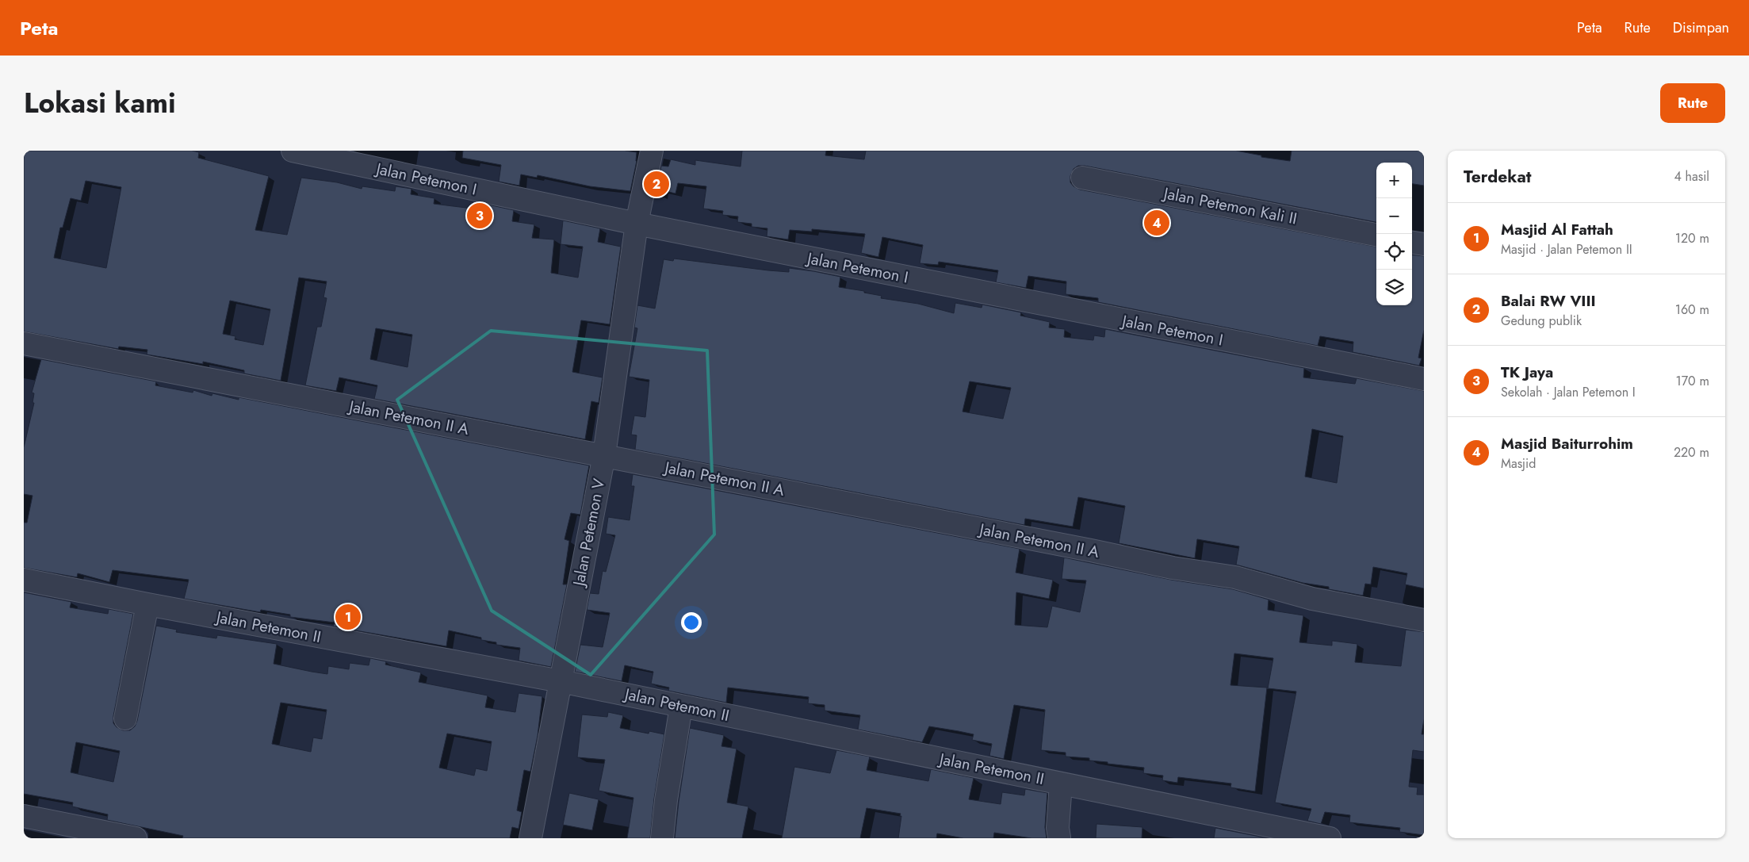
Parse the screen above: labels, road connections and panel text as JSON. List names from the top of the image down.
{
  "streets": {
    "street": [
      "Jalan Petemon I",
      "Jalan Petemon Kali II",
      "Jalan Petemon II A",
      "Jalan Petemon V",
      "Jalan Petemon II"
    ]
  },
  "crossings": [
    ["Jalan Petemon I", "Jalan Petemon V"],
    ["Jalan Petemon II A", "Jalan Petemon V"],
    ["Jalan Petemon V", "Jalan Petemon II"]
  ],
  "page": {
    "header": "Peta",
    "nav": ["Peta", "Rute", "Disimpan"],
    "title": "Lokasi kami",
    "buttons": "Rute",
    "heading": ["Terdekat", "4 hasil"],
    "map_buttons": ["+", "−"],
    "pins": [
      "2",
      "3",
      "4",
      "1"
    ],
    "list": [
      {
        "mark": "1",
        "name": "Masjid Al Fattah",
        "note": "Masjid · Jalan Petemon II",
        "value": "120 m"
      },
      {
        "mark": "2",
        "name": "Balai RW VIII",
        "note": "Gedung publik",
        "value": "160 m"
      },
      {
        "mark": "3",
        "name": "TK Jaya",
        "note": "Sekolah · Jalan Petemon I",
        "value": "170 m"
      },
      {
        "mark": "4",
        "name": "Masjid Baiturrohim",
        "note": "Masjid",
        "value": "220 m"
      }
    ]
  }
}
